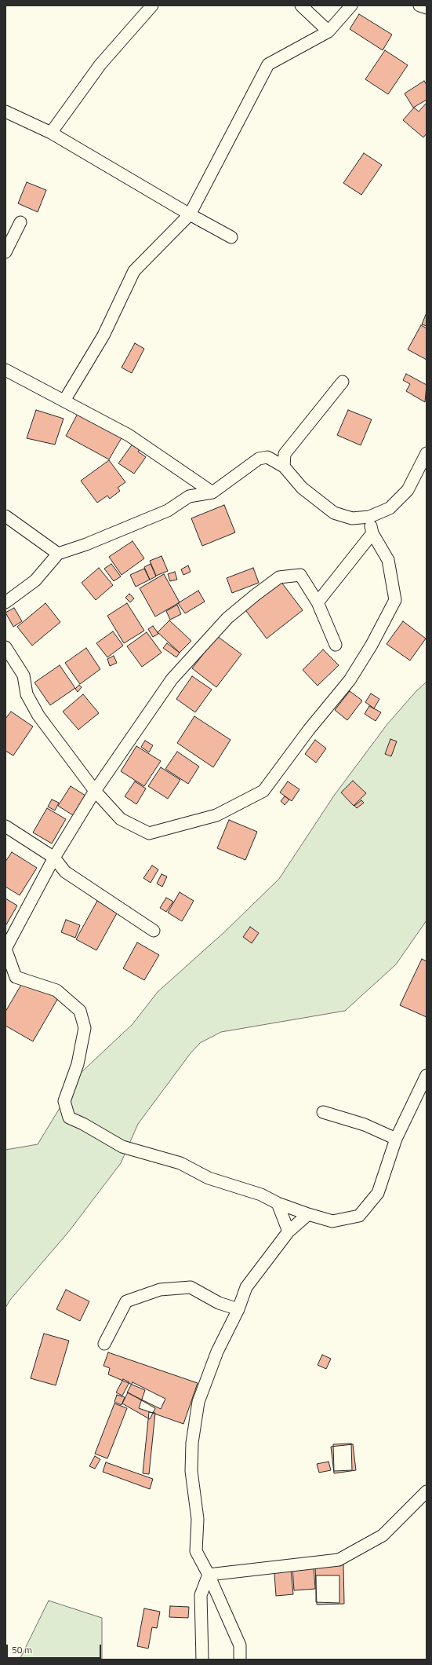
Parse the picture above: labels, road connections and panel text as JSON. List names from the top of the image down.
{
  "scale_bar": "50 m"
}
